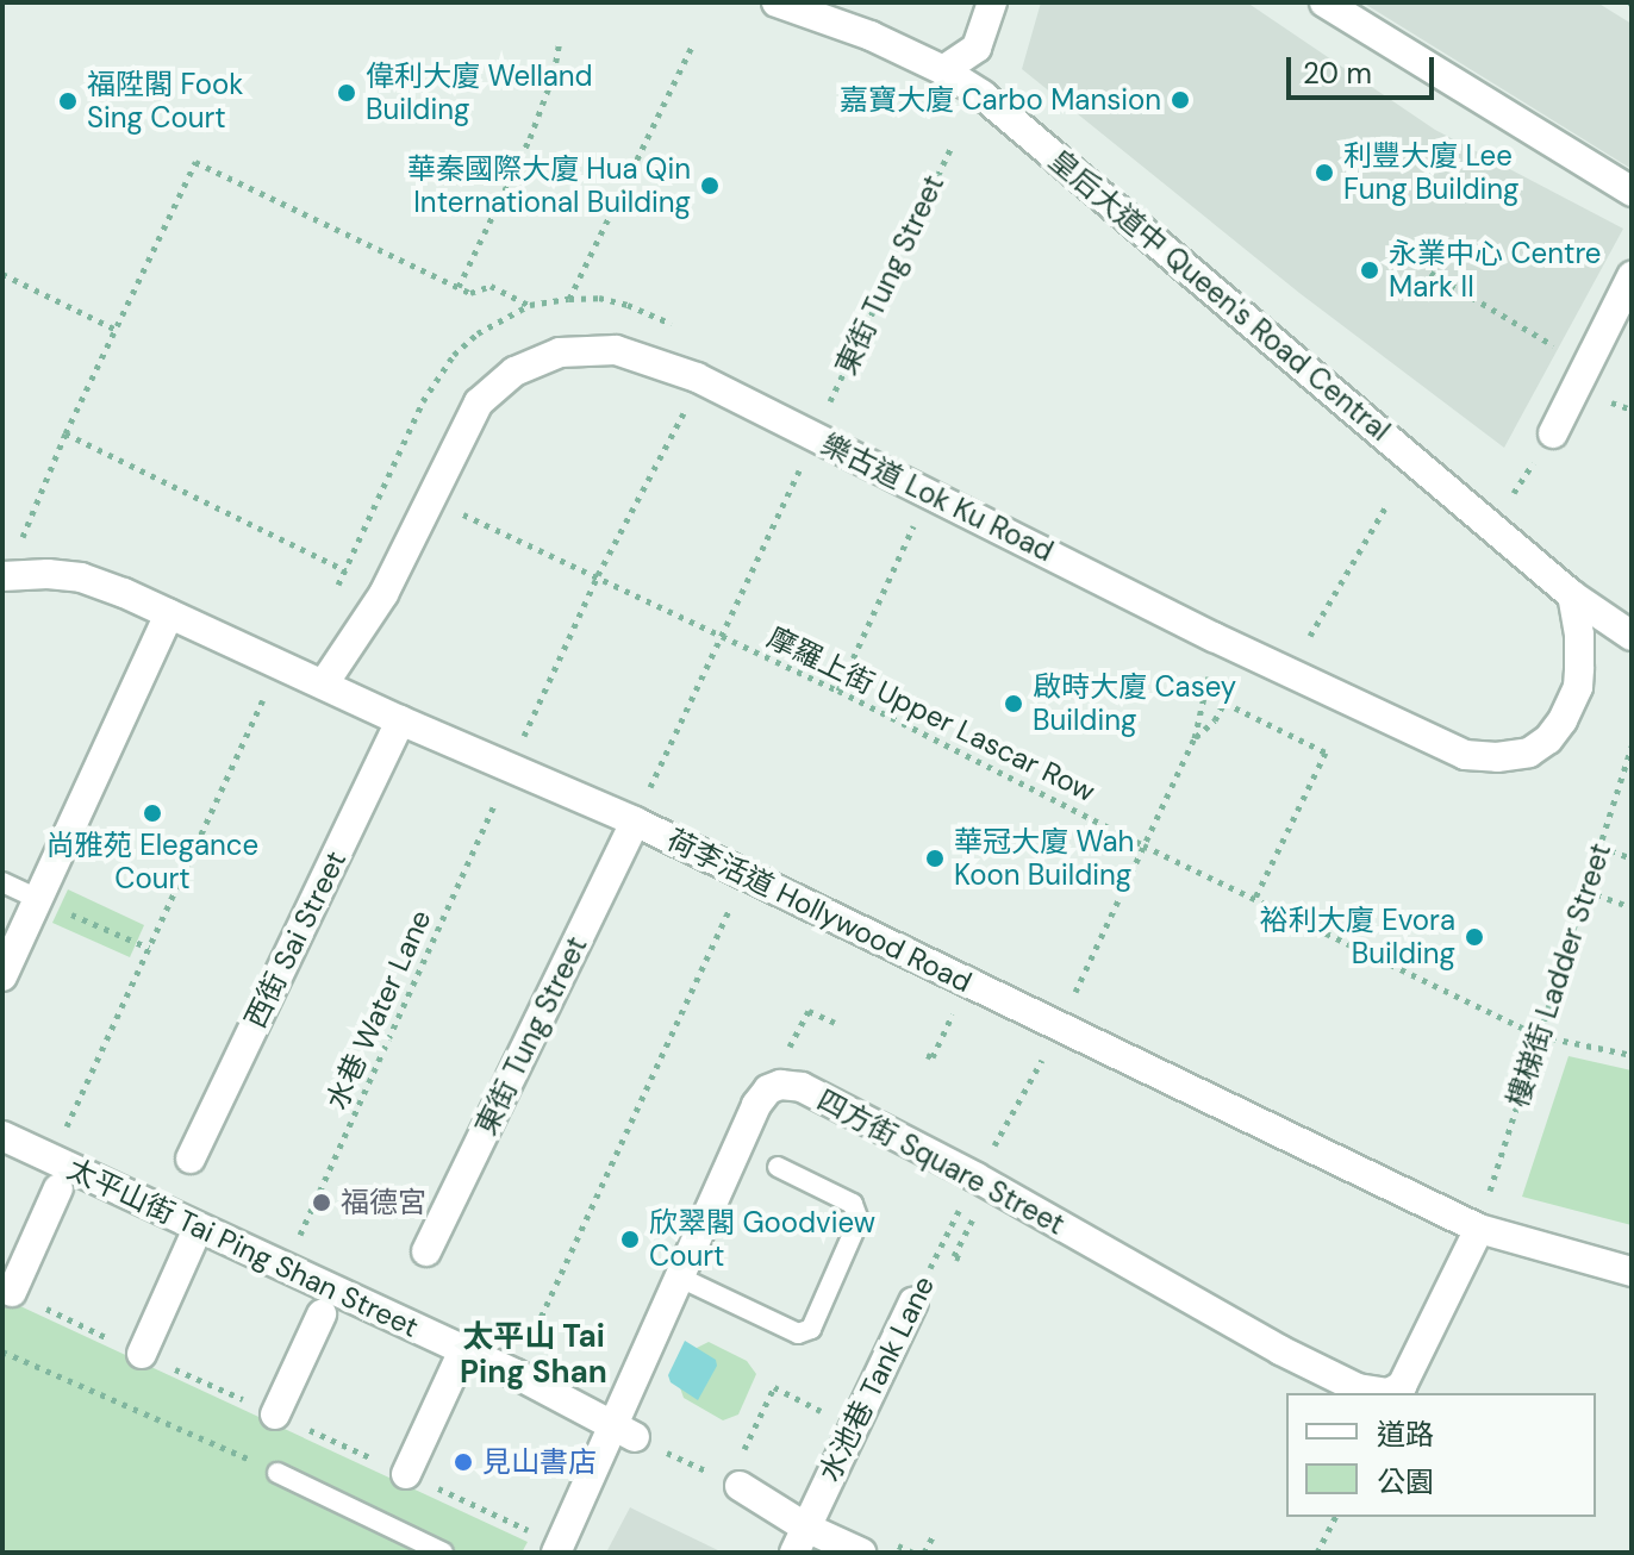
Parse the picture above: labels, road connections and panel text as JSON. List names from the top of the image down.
{
  "streets": {
    "street": [
      "東街 Tung Street",
      "皇后大道中 Queen's Road Central",
      "樂古道 Lok Ku Road",
      "荷李活道 Hollywood Road",
      "西街 Sai Street",
      "四方街 Square Street",
      "太平山街 Tai Ping Shan Street",
      "水池巷 Tank Lane"
    ],
    "path": ["摩羅上街 Upper Lascar Row", "樓梯街 Ladder Street", "水巷 Water Lane"]
  },
  "crossings": [
    ["東街 Tung Street", "荷李活道 Hollywood Road"],
    ["皇后大道中 Queen's Road Central", "樂古道 Lok Ku Road"],
    ["樂古道 Lok Ku Road", "荷李活道 Hollywood Road"],
    ["摩羅上街 Upper Lascar Row", "樓梯街 Ladder Street"],
    ["荷李活道 Hollywood Road", "西街 Sai Street"],
    ["荷李活道 Hollywood Road", "樓梯街 Ladder Street"],
    ["荷李活道 Hollywood Road", "四方街 Square Street"],
    ["樓梯街 Ladder Street", "四方街 Square Street"],
    ["四方街 Square Street", "太平山街 Tai Ping Shan Street"]
  ],
  "districts": ["太平山 Tai Ping Shan"],
  "places": [
    "偉利大廈 Welland Building",
    "嘉寶大廈 Carbo Mansion",
    "福陞閣 Fook Sing Court",
    "利豐大廈 Lee Fung Building",
    "華秦國際大廈 Hua Qin International Building",
    "永業中心 Centre Mark II",
    "啟時大廈 Casey Building",
    "尚雅苑 Elegance Court",
    "華冠大廈 Wah Koon Building",
    "裕利大廈 Evora Building",
    "福德宮",
    "欣翠閣 Goodview Court",
    "見山書店"
  ],
  "legend": ["道路", "公園"],
  "scale_bar": "20 m"
}
